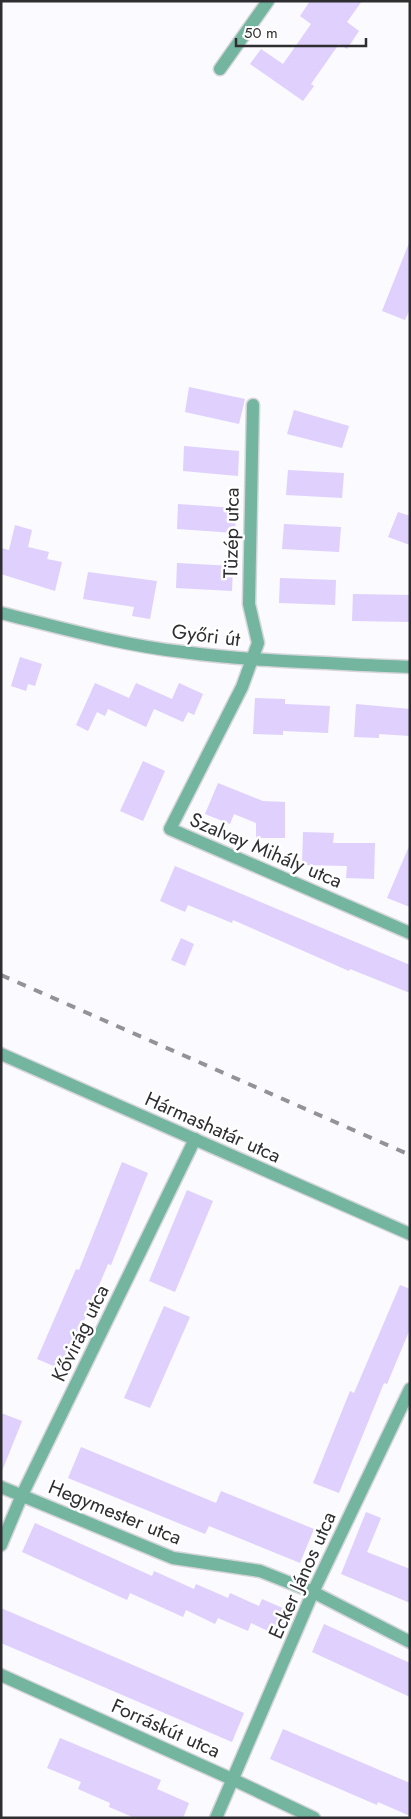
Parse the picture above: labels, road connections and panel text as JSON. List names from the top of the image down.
{
  "streets": {
    "street": [
      "Tüzép utca",
      "Győri út",
      "Szalvay Mihály utca",
      "Hármashatár utca",
      "Kővirág utca",
      "Hegymester utca",
      "Ecker János utca",
      "Forráskút utca"
    ]
  },
  "crossings": [
    ["Tüzép utca", "Győri út"],
    ["Tüzép utca", "Szalvay Mihály utca"],
    ["Győri út", "Szalvay Mihály utca"],
    ["Hármashatár utca", "Kővirág utca"],
    ["Kővirág utca", "Hegymester utca"],
    ["Hegymester utca", "Ecker János utca"],
    ["Ecker János utca", "Forráskút utca"]
  ],
  "scale_bar": "50 m"
}
